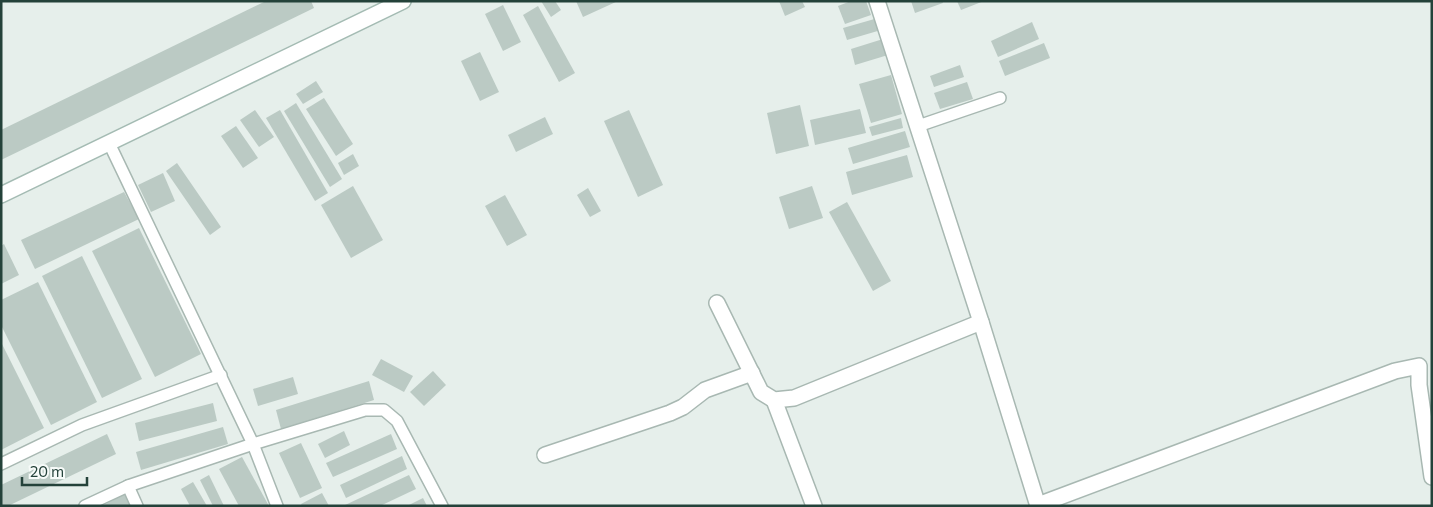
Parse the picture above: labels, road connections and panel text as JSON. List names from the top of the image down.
{
  "scale_bar": "20 m"
}
